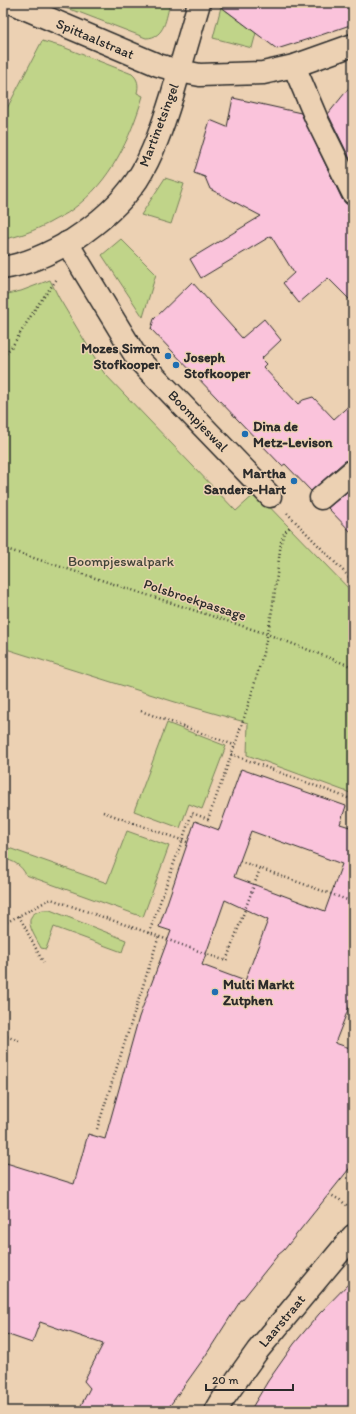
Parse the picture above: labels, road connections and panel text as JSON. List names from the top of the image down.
{
  "streets": {
    "street": [
      "Spittaalstraat",
      "Martinetsingel",
      "Boompjeswal",
      "Laarstraat"
    ],
    "path": ["Polsbroekpassage"]
  },
  "crossings": [
    ["Spittaalstraat", "Martinetsingel"],
    ["Martinetsingel", "Boompjeswal"]
  ],
  "parks": ["Boompjeswalpark"],
  "places": [
    "Mozes Simon Stofkooper",
    "Joseph Stofkooper",
    "Dina de Metz-Levison",
    "Martha Sanders-Hart",
    "Multi Markt Zutphen"
  ],
  "scale_bar": "20 m"
}
